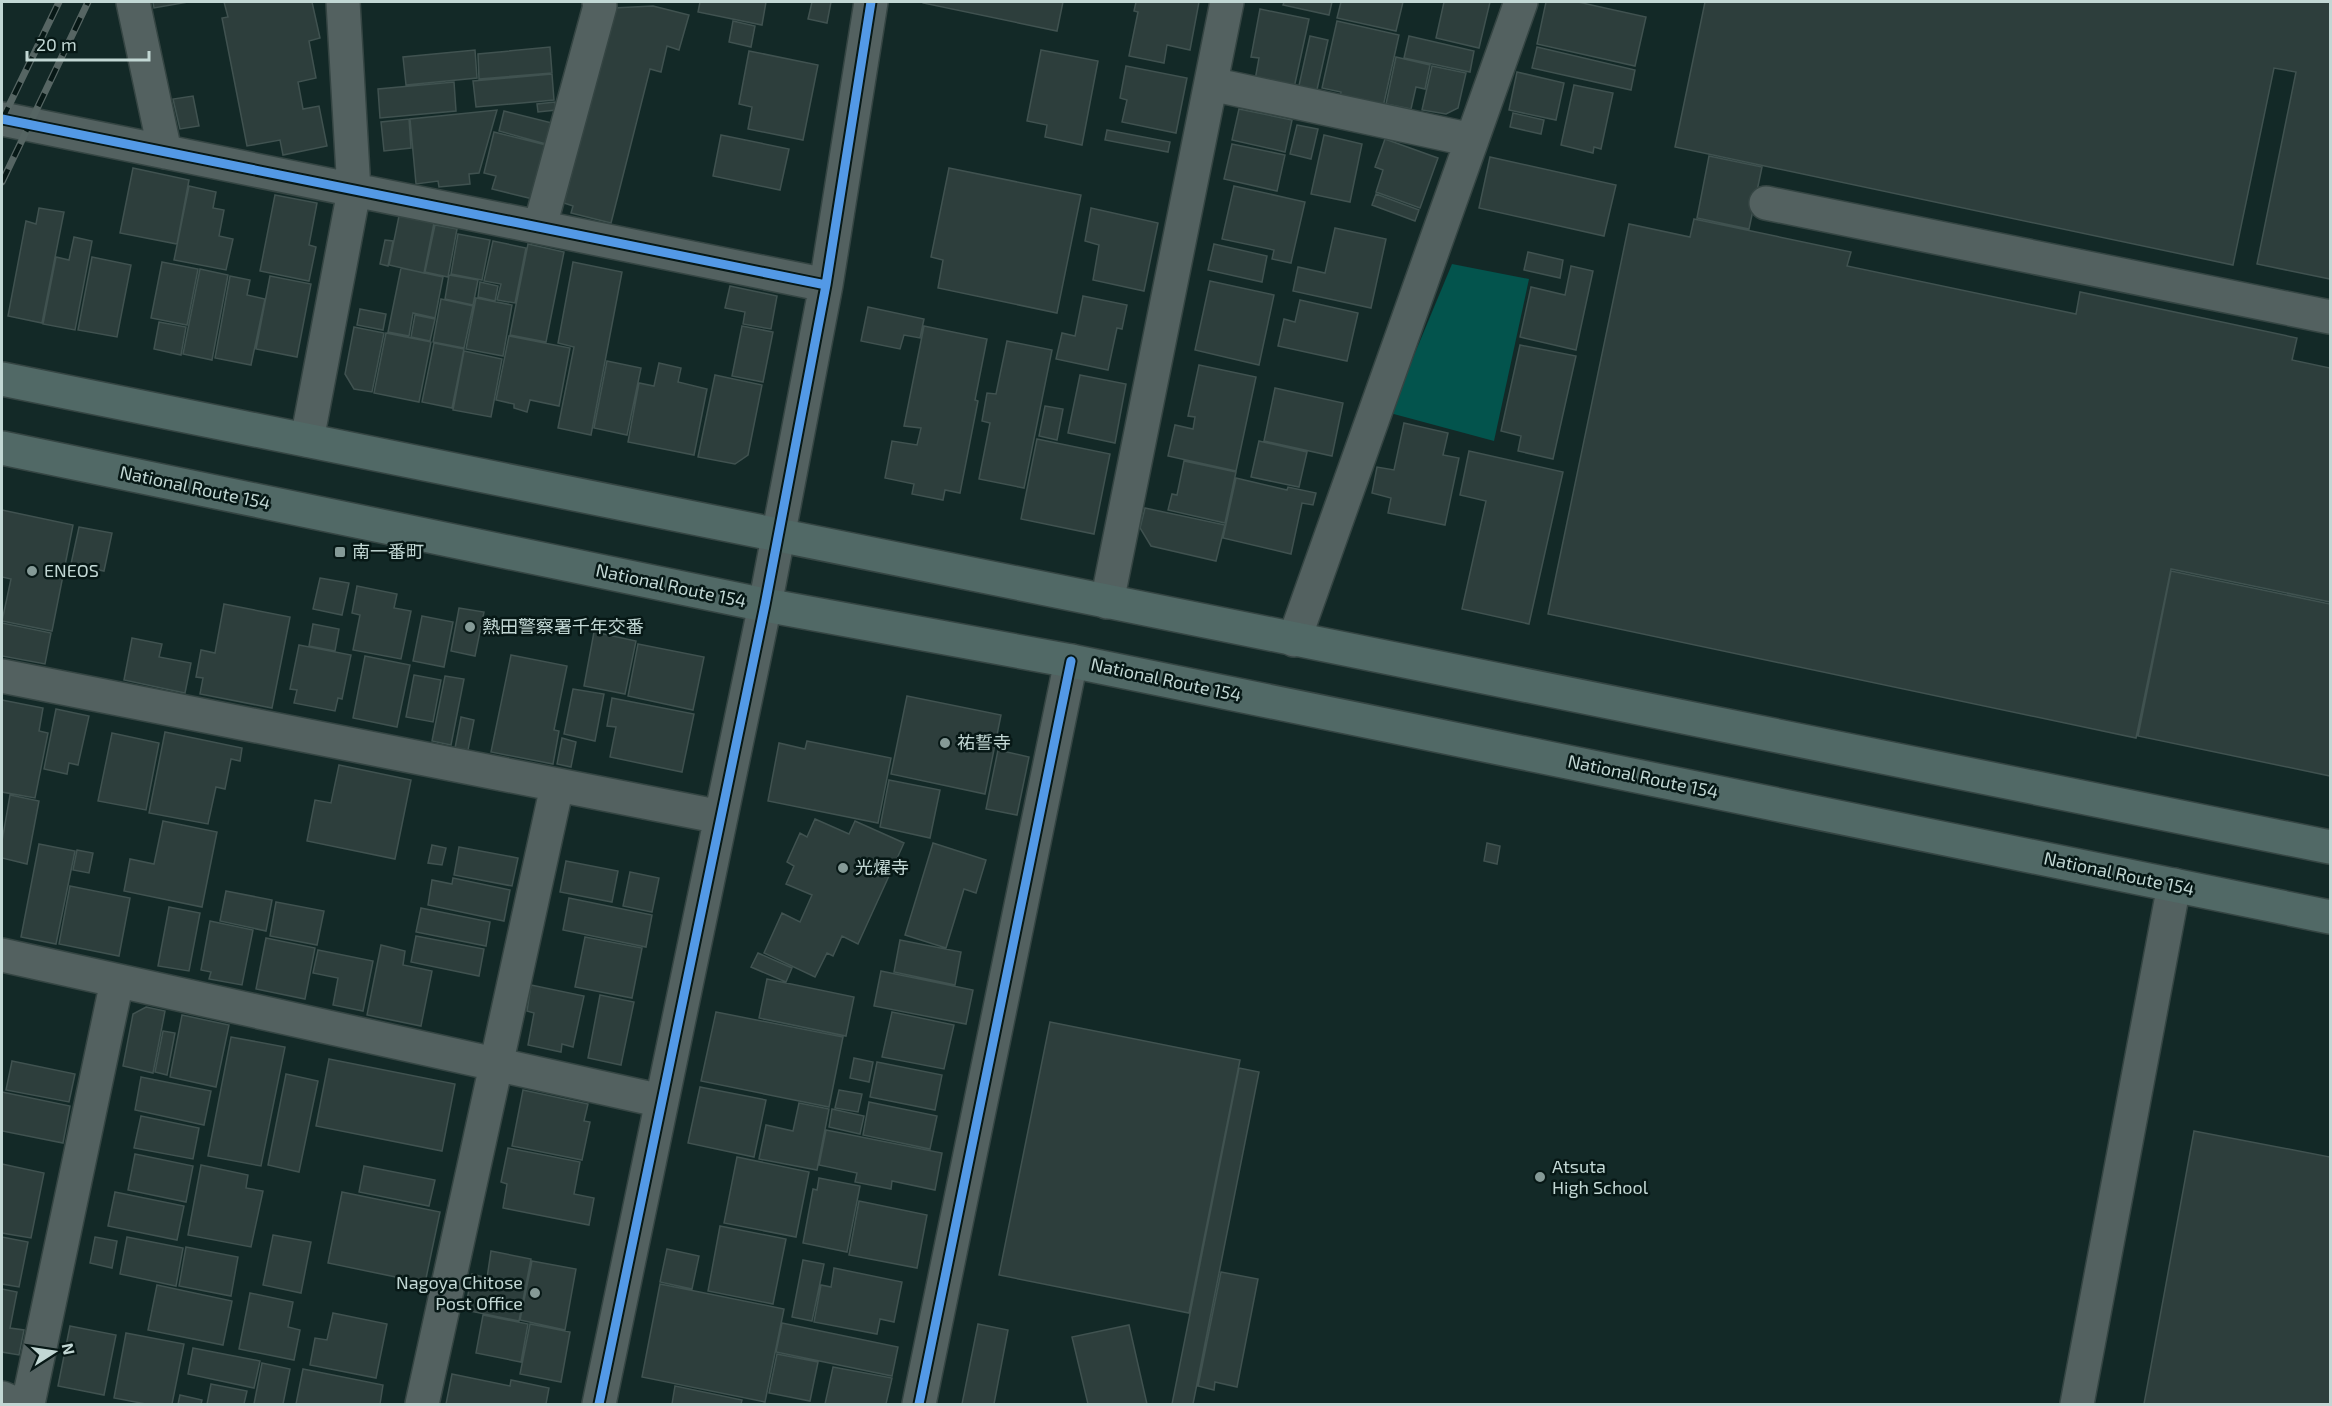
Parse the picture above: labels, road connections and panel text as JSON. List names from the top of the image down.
{
  "streets": {
    "highway": ["National Route 154"]
  },
  "places": {
    "transit": ["南一番町"],
    "other": [
      "ENEOS",
      "熱田警察署千年交番",
      "祐誓寺",
      "光燿寺",
      "Atsuta High School",
      "Nagoya Chitose Post Office"
    ]
  },
  "scale_bar": "20 m",
  "north": "right"
}
